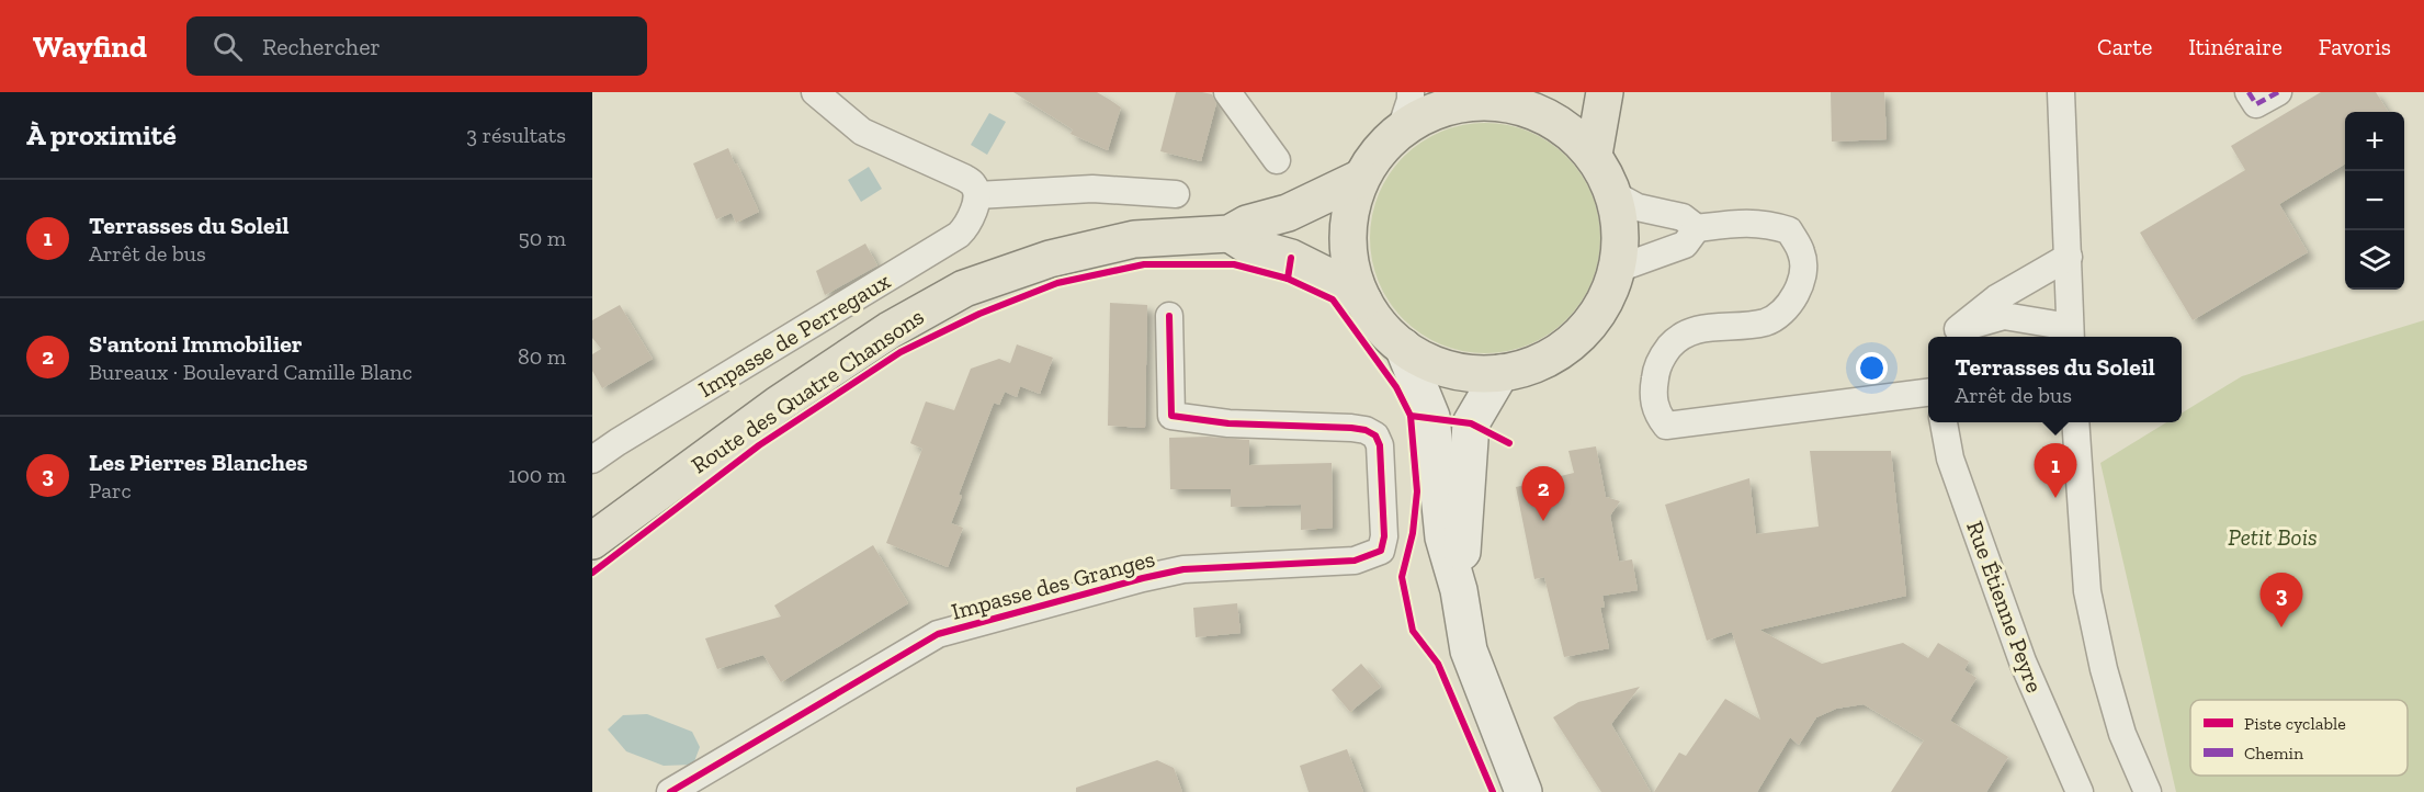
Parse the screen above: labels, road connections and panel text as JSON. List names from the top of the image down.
{
  "streets": {
    "main road": ["Route des Quatre Chansons"],
    "street": ["Impasse de Perregaux", "Impasse des Granges", "Rue Étienne Peyre"]
  },
  "parks": ["Petit Bois"],
  "legend": ["Piste cyclable", "Chemin"],
  "page": {
    "header": "Wayfind",
    "search": "Rechercher",
    "nav": ["Carte", "Itinéraire", "Favoris"],
    "heading": ["À proximité", "3 résultats"],
    "map_buttons": ["+", "−"],
    "list": [
      {
        "mark": "1",
        "name": "Terrasses du Soleil",
        "note": "Arrêt de bus",
        "value": "50 m"
      },
      {
        "mark": "2",
        "name": "S'antoni Immobilier",
        "note": "Bureaux · Boulevard Camille Blanc",
        "value": "80 m"
      },
      {
        "mark": "3",
        "name": "Les Pierres Blanches",
        "note": "Parc",
        "value": "100 m"
      }
    ],
    "popup": ["Terrasses du Soleil", "Arrêt de bus"],
    "pins": ["1", "2", "3"]
  }
}
